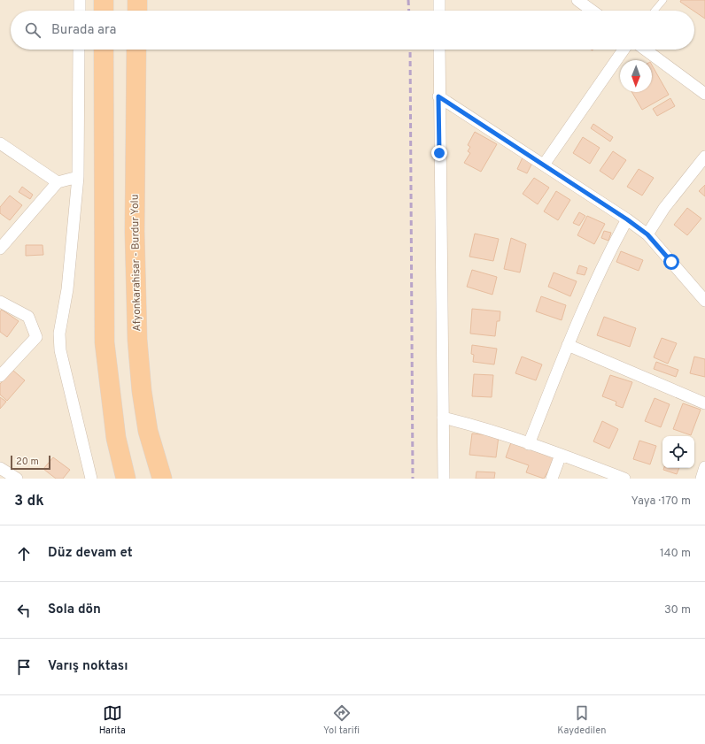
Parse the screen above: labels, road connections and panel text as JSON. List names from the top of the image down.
{
  "streets": {
    "highway": ["Afyonkarahisar - Burdur Yolu"]
  },
  "scale_bar": "20 m",
  "north": "bottom",
  "page": {
    "search": "Burada ara",
    "scale": "20 m",
    "heading": ["3 dk", "Yaya · 170 m"],
    "list": [
      ["Düz devam et", "140 m"],
      ["Sola dön", "30 m"],
      "Varış noktası"
    ],
    "nav": ["Harita", "Yol tarifi", "Kaydedilen"]
  }
}
